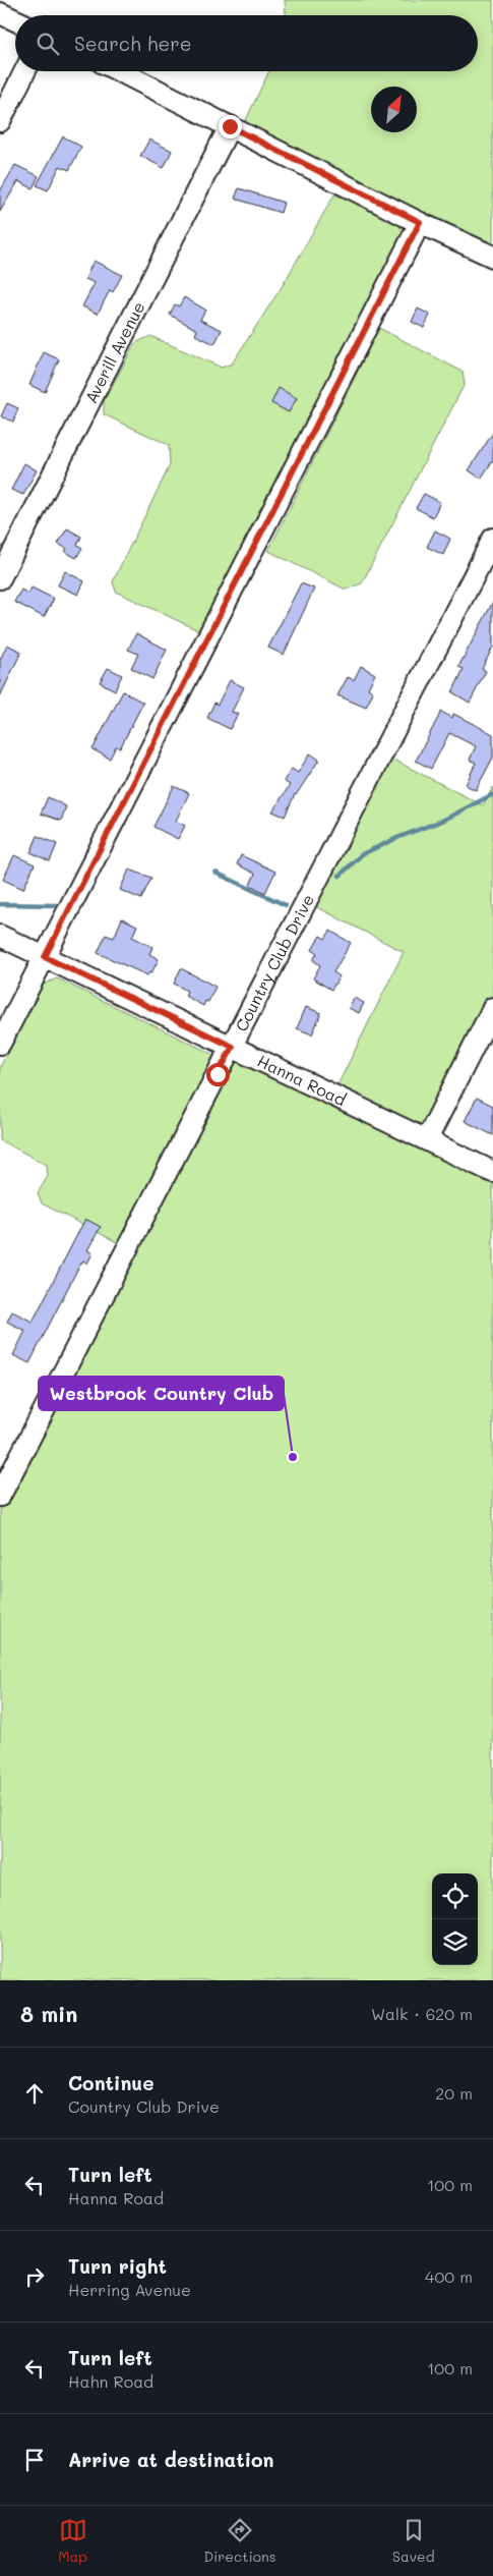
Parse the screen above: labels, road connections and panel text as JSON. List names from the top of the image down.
{
  "streets": {
    "street": ["Averill Avenue", "Country Club Drive", "Hanna Road"]
  },
  "crossings": [
    ["Country Club Drive", "Hanna Road"]
  ],
  "places": ["Westbrook Country Club"],
  "north": "top right",
  "page": {
    "search": "Search here",
    "heading": ["8 min", "Walk · 620 m"],
    "list": [
      ["Continue", "Country Club Drive", "20 m"],
      ["Turn left", "Hanna Road", "100 m"],
      ["Turn right", "Herring Avenue", "400 m"],
      ["Turn left", "Hahn Road", "100 m"],
      "Arrive at destination"
    ],
    "nav": ["Map", "Directions", "Saved"]
  }
}
